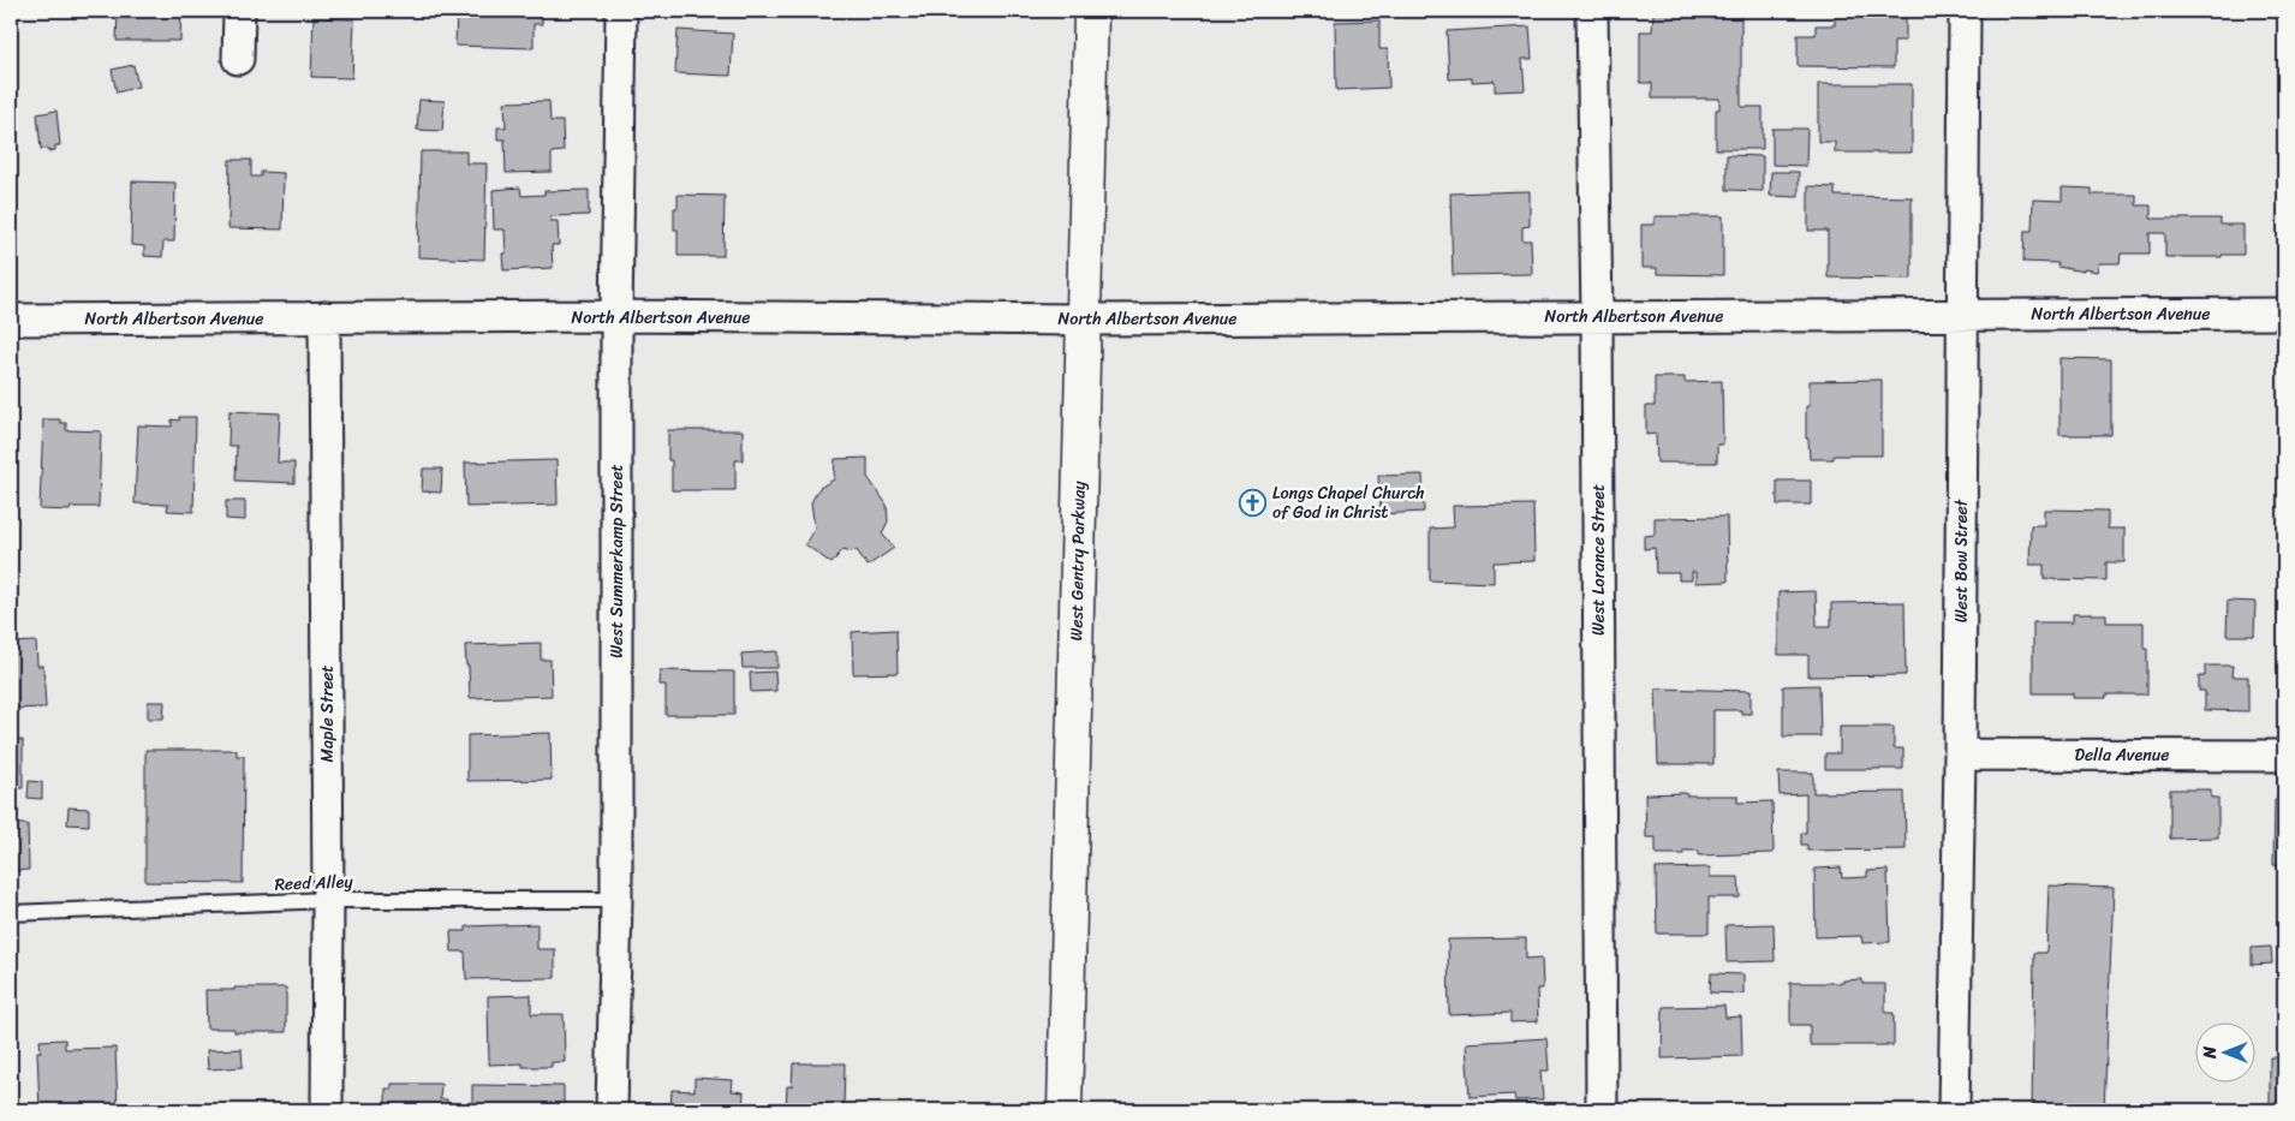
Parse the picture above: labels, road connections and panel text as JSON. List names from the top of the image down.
{
  "streets": {
    "main road": ["West Gentry Parkway"],
    "street": [
      "North Albertson Avenue",
      "West Lorance Street",
      "West Summerkamp Street",
      "West Bow Street",
      "Maple Street",
      "Della Avenue"
    ],
    "lane": ["Reed Alley"]
  },
  "crossings": [
    ["North Albertson Avenue", "West Lorance Street"],
    ["North Albertson Avenue", "West Summerkamp Street"],
    ["North Albertson Avenue", "West Gentry Parkway"],
    ["North Albertson Avenue", "West Bow Street"],
    ["North Albertson Avenue", "Maple Street"],
    ["West Summerkamp Street", "Reed Alley"],
    ["West Bow Street", "Della Avenue"],
    ["Maple Street", "Reed Alley"]
  ],
  "places": {
    "church": ["Longs Chapel Church of God in Christ"]
  },
  "north": "left"
}
